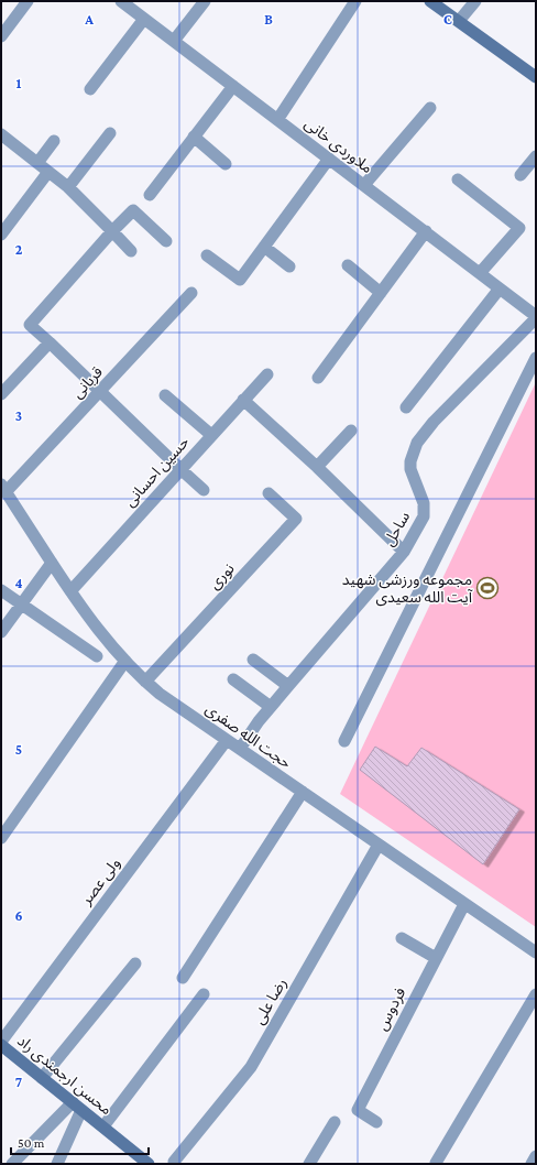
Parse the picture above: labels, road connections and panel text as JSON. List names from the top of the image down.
{
  "streets": {
    "main road": ["محسن ارجمندی راد"],
    "street": [
      "ملاوردی خانی",
      "قربانی",
      "حسین احسانی",
      "ساحل",
      "نوری",
      "حجت الله صفری",
      "ولی عصر",
      "رضا علی",
      "فردوس"
    ]
  },
  "crossings": [
    ["ملاوردی خانی", "ساحل"],
    ["قربانی", "حجت الله صفری"],
    ["حسین احسانی", "حجت الله صفری"],
    ["ساحل", "حجت الله صفری"],
    ["نوری", "حجت الله صفری"],
    ["حجت الله صفری", "ولی عصر"],
    ["حجت الله صفری", "رضا علی"],
    ["حجت الله صفری", "فردوس"],
    ["ولی عصر", "محسن ارجمندی راد"]
  ],
  "places": {
    "sports": ["مجموعه ورزشی شهید آیت‌ الله سعیدی"]
  },
  "scale_bar": "50 m",
  "grid": {
    "columns": ["A", "B", "C"],
    "rows": [
      "1",
      "2",
      "3",
      "4",
      "5",
      "6",
      "7"
    ]
  }
}
